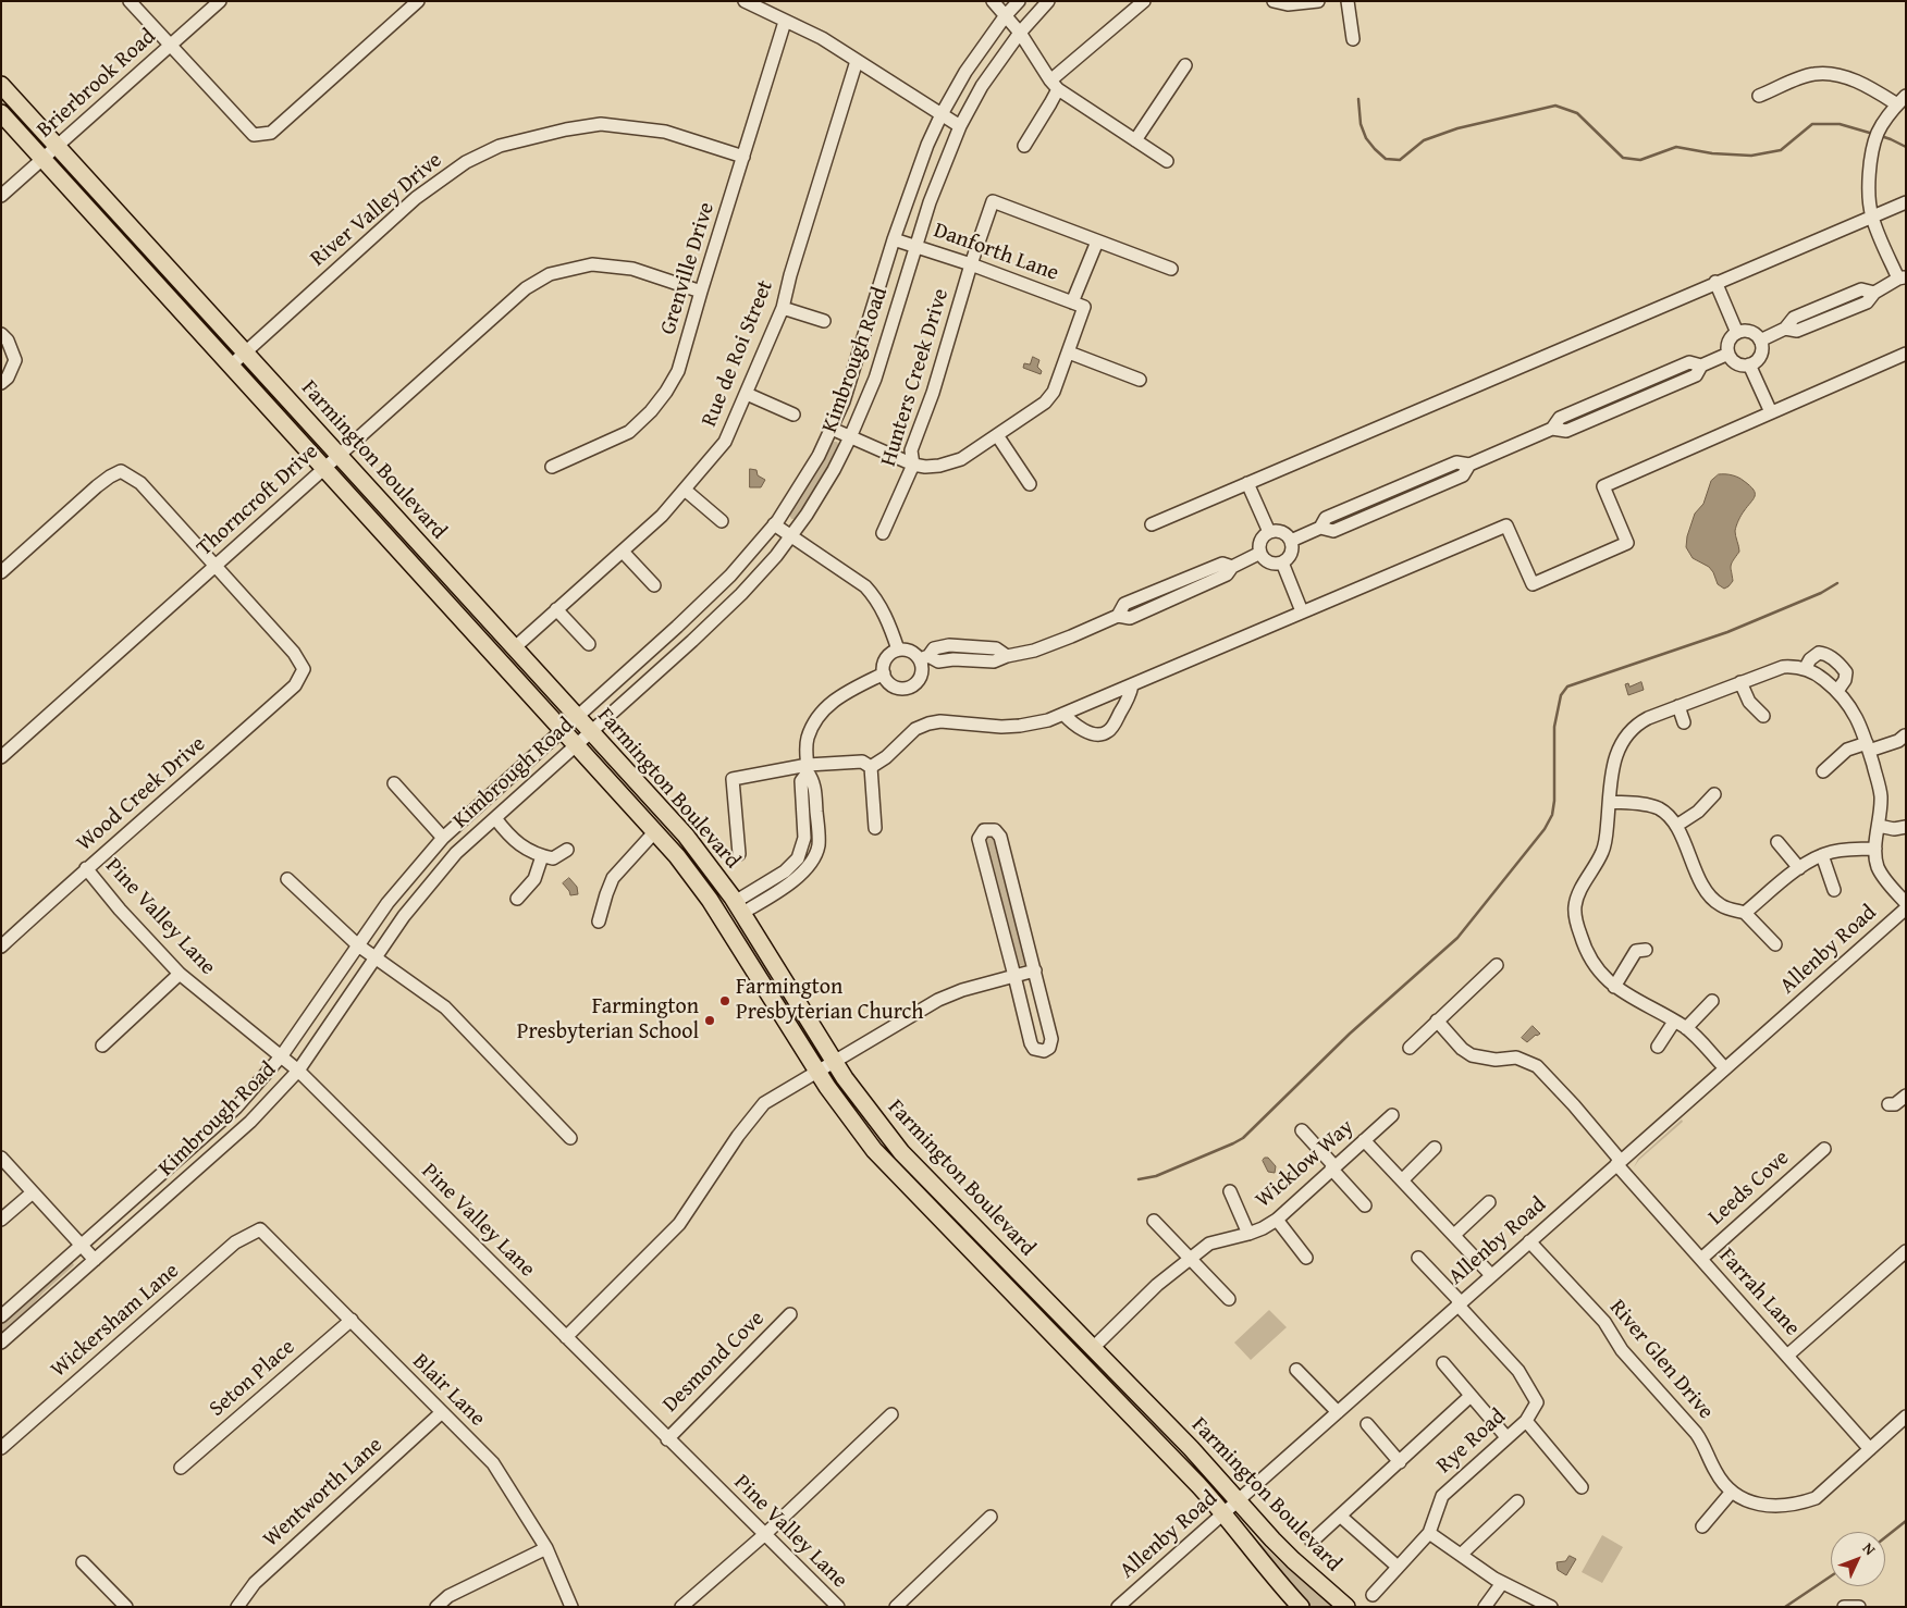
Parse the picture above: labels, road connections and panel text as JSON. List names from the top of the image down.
{
  "streets": {
    "main road": ["Farmington Boulevard"],
    "street": [
      "Brierbrook Road",
      "River Valley Drive",
      "Danforth Lane",
      "Grenville Drive",
      "Rue de Roi Street",
      "Kimbrough Road",
      "Hunters Creek Drive",
      "Thorncroft Drive",
      "Wood Creek Drive",
      "Pine Valley Lane",
      "Allenby Road",
      "Wicklow Way",
      "Leeds Cove",
      "Farrah Lane",
      "Wickersham Lane",
      "River Glen Drive",
      "Desmond Cove",
      "Seton Place",
      "Blair Lane",
      "Rye Road",
      "Wentworth Lane"
    ]
  },
  "crossings": [
    ["Brierbrook Road", "Farmington Boulevard"],
    ["River Valley Drive", "Grenville Drive"],
    ["River Valley Drive", "Farmington Boulevard"],
    ["Danforth Lane", "Kimbrough Road"],
    ["Danforth Lane", "Hunters Creek Drive"],
    ["Grenville Drive", "Thorncroft Drive"],
    ["Rue de Roi Street", "Farmington Boulevard"],
    ["Kimbrough Road", "Farmington Boulevard"],
    ["Kimbrough Road", "Pine Valley Lane"],
    ["Farmington Boulevard", "Thorncroft Drive"],
    ["Farmington Boulevard", "Allenby Road"],
    ["Farmington Boulevard", "Wicklow Way"],
    ["Thorncroft Drive", "Wood Creek Drive"],
    ["Wood Creek Drive", "Pine Valley Lane"],
    ["Pine Valley Lane", "Desmond Cove"],
    ["Allenby Road", "Farrah Lane"],
    ["Allenby Road", "River Glen Drive"],
    ["Allenby Road", "Rye Road"],
    ["Leeds Cove", "Farrah Lane"],
    ["Farrah Lane", "River Glen Drive"],
    ["Wickersham Lane", "Blair Lane"],
    ["Seton Place", "Blair Lane"],
    ["Blair Lane", "Wentworth Lane"]
  ],
  "places": ["Farmington Presbyterian Church", "Farmington Presbyterian School"],
  "north": "top right"
}
